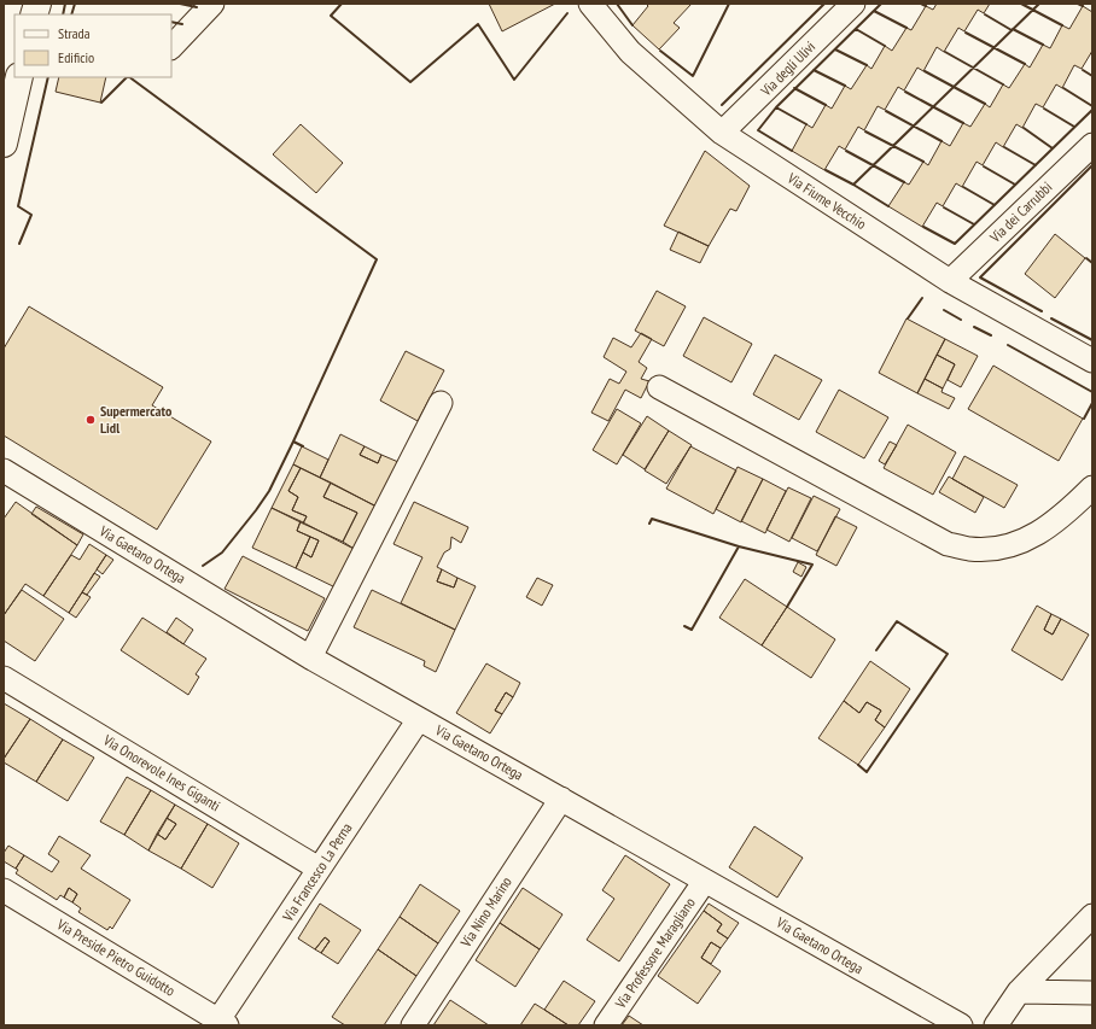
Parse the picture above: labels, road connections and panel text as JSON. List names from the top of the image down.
{
  "streets": {
    "street": [
      "Via degli Ulivi",
      "Via Fiume Vecchio",
      "Via dei Carrubbi",
      "Via Gaetano Ortega",
      "Via Onorevole Ines Giganti",
      "Via Francesco La Perna",
      "Via Nino Marino",
      "Via Professore Maragliano",
      "Via Preside Pietro Guidotto"
    ]
  },
  "crossings": [
    ["Via degli Ulivi", "Via Fiume Vecchio"],
    ["Via Fiume Vecchio", "Via dei Carrubbi"],
    ["Via Gaetano Ortega", "Via Francesco La Perna"],
    ["Via Gaetano Ortega", "Via Nino Marino"],
    ["Via Gaetano Ortega", "Via Professore Maragliano"],
    ["Via Onorevole Ines Giganti", "Via Francesco La Perna"],
    ["Via Francesco La Perna", "Via Preside Pietro Guidotto"]
  ],
  "places": ["Supermercato Lidl"],
  "legend": ["Strada", "Edificio"]
}
